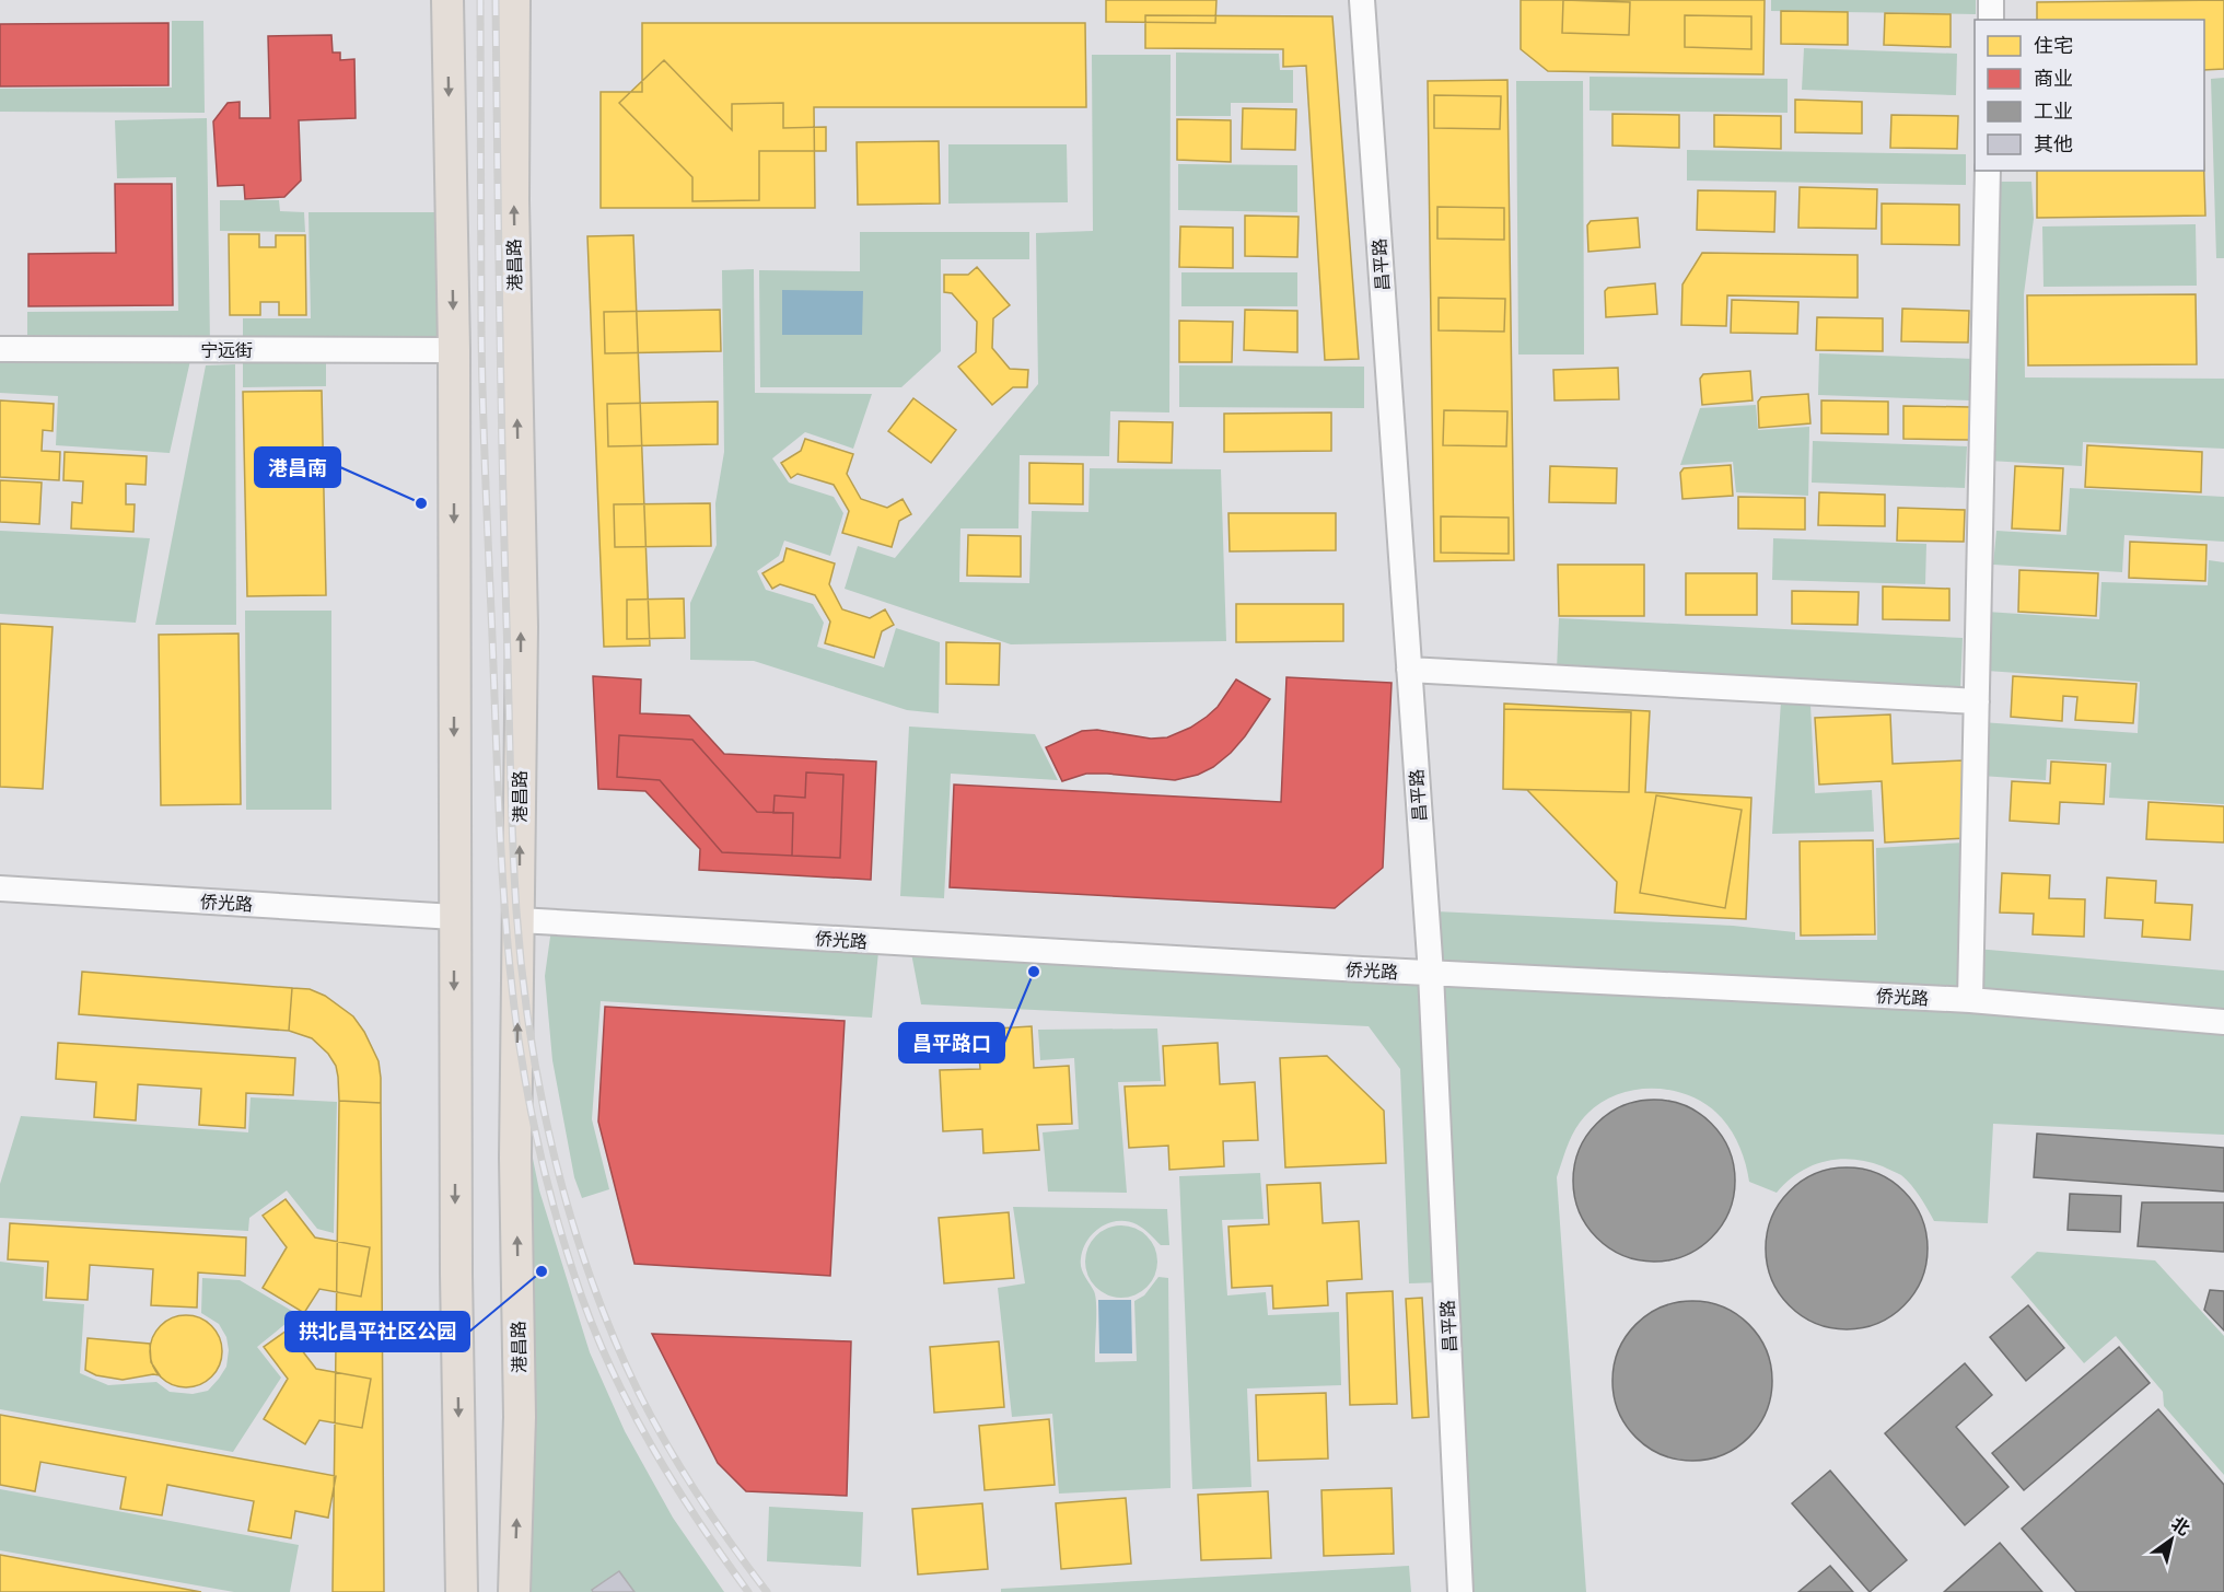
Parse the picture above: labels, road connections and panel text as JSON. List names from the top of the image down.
{
  "streets": {
    "main road": ["港昌路"],
    "street": ["昌平路", "宁远街", "侨光路"]
  },
  "crossings": [
    ["港昌路", "侨光路"],
    ["昌平路", "侨光路"]
  ],
  "places": ["港昌南", "昌平路口", "拱北昌平社区公园"],
  "legend": [
    "住宅",
    "商业",
    "工业",
    "其他"
  ],
  "north": "top right"
}
